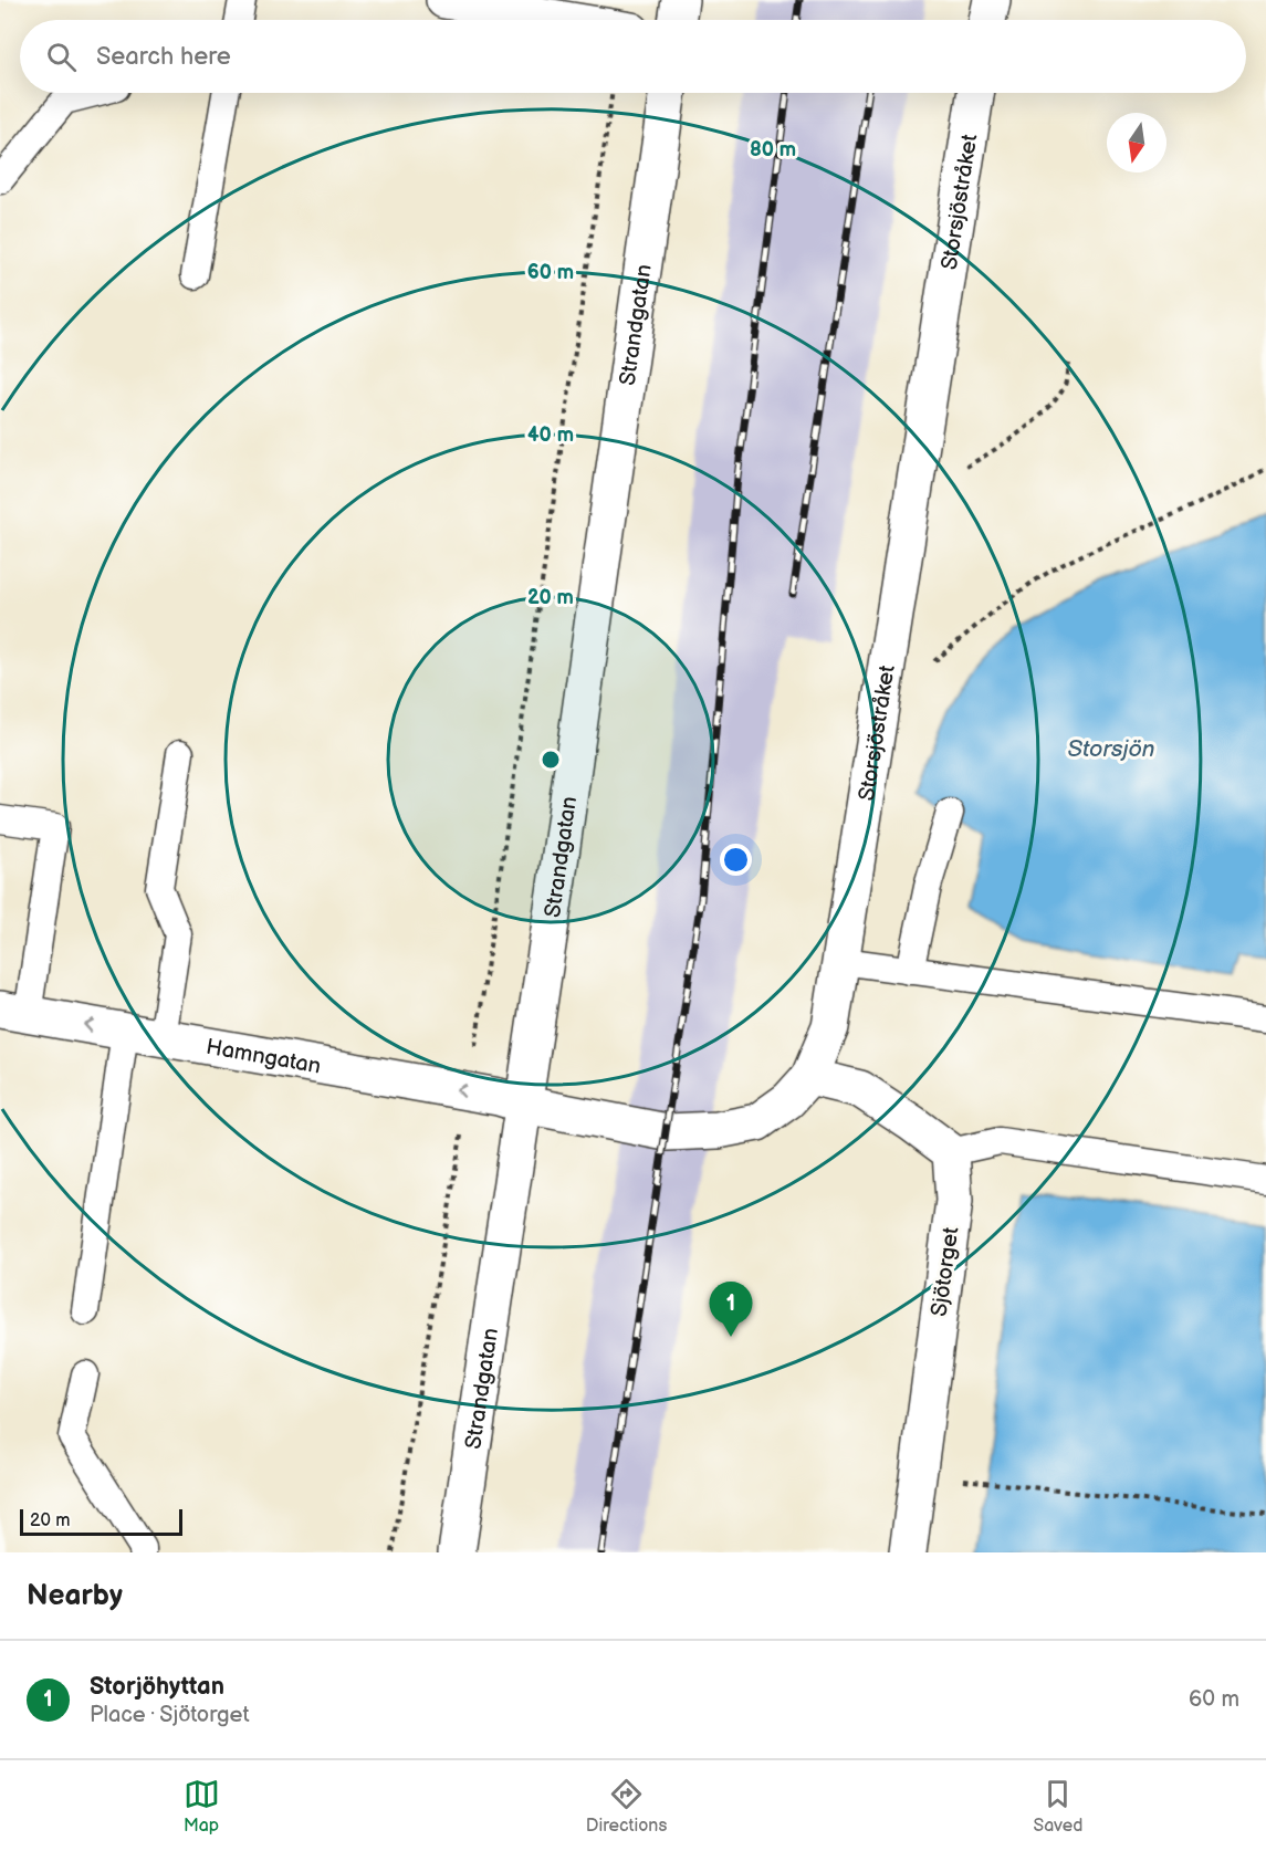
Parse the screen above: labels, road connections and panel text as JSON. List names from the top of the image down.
{
  "streets": {
    "street": [
      "Storsjöstråket",
      "Strandgatan",
      "Hamngatan",
      "Sjötorget"
    ]
  },
  "crossings": [
    ["Storsjöstråket", "Strandgatan"],
    ["Storsjöstråket", "Hamngatan"],
    ["Strandgatan", "Hamngatan"]
  ],
  "one_way": ["Hamngatan"],
  "water": ["Storsjön"],
  "scale_bar": "20 m",
  "north": "bottom",
  "page": {
    "search": "Search here",
    "pins": "1",
    "scale": "20 m",
    "heading": "Nearby",
    "list": [
      {
        "mark": "1",
        "name": "Storjöhyttan",
        "note": "Place · Sjötorget",
        "value": "60 m"
      }
    ],
    "nav": ["Map", "Directions", "Saved"]
  },
  "rings": [
    "80 m",
    "60 m",
    "40 m",
    "20 m"
  ]
}
